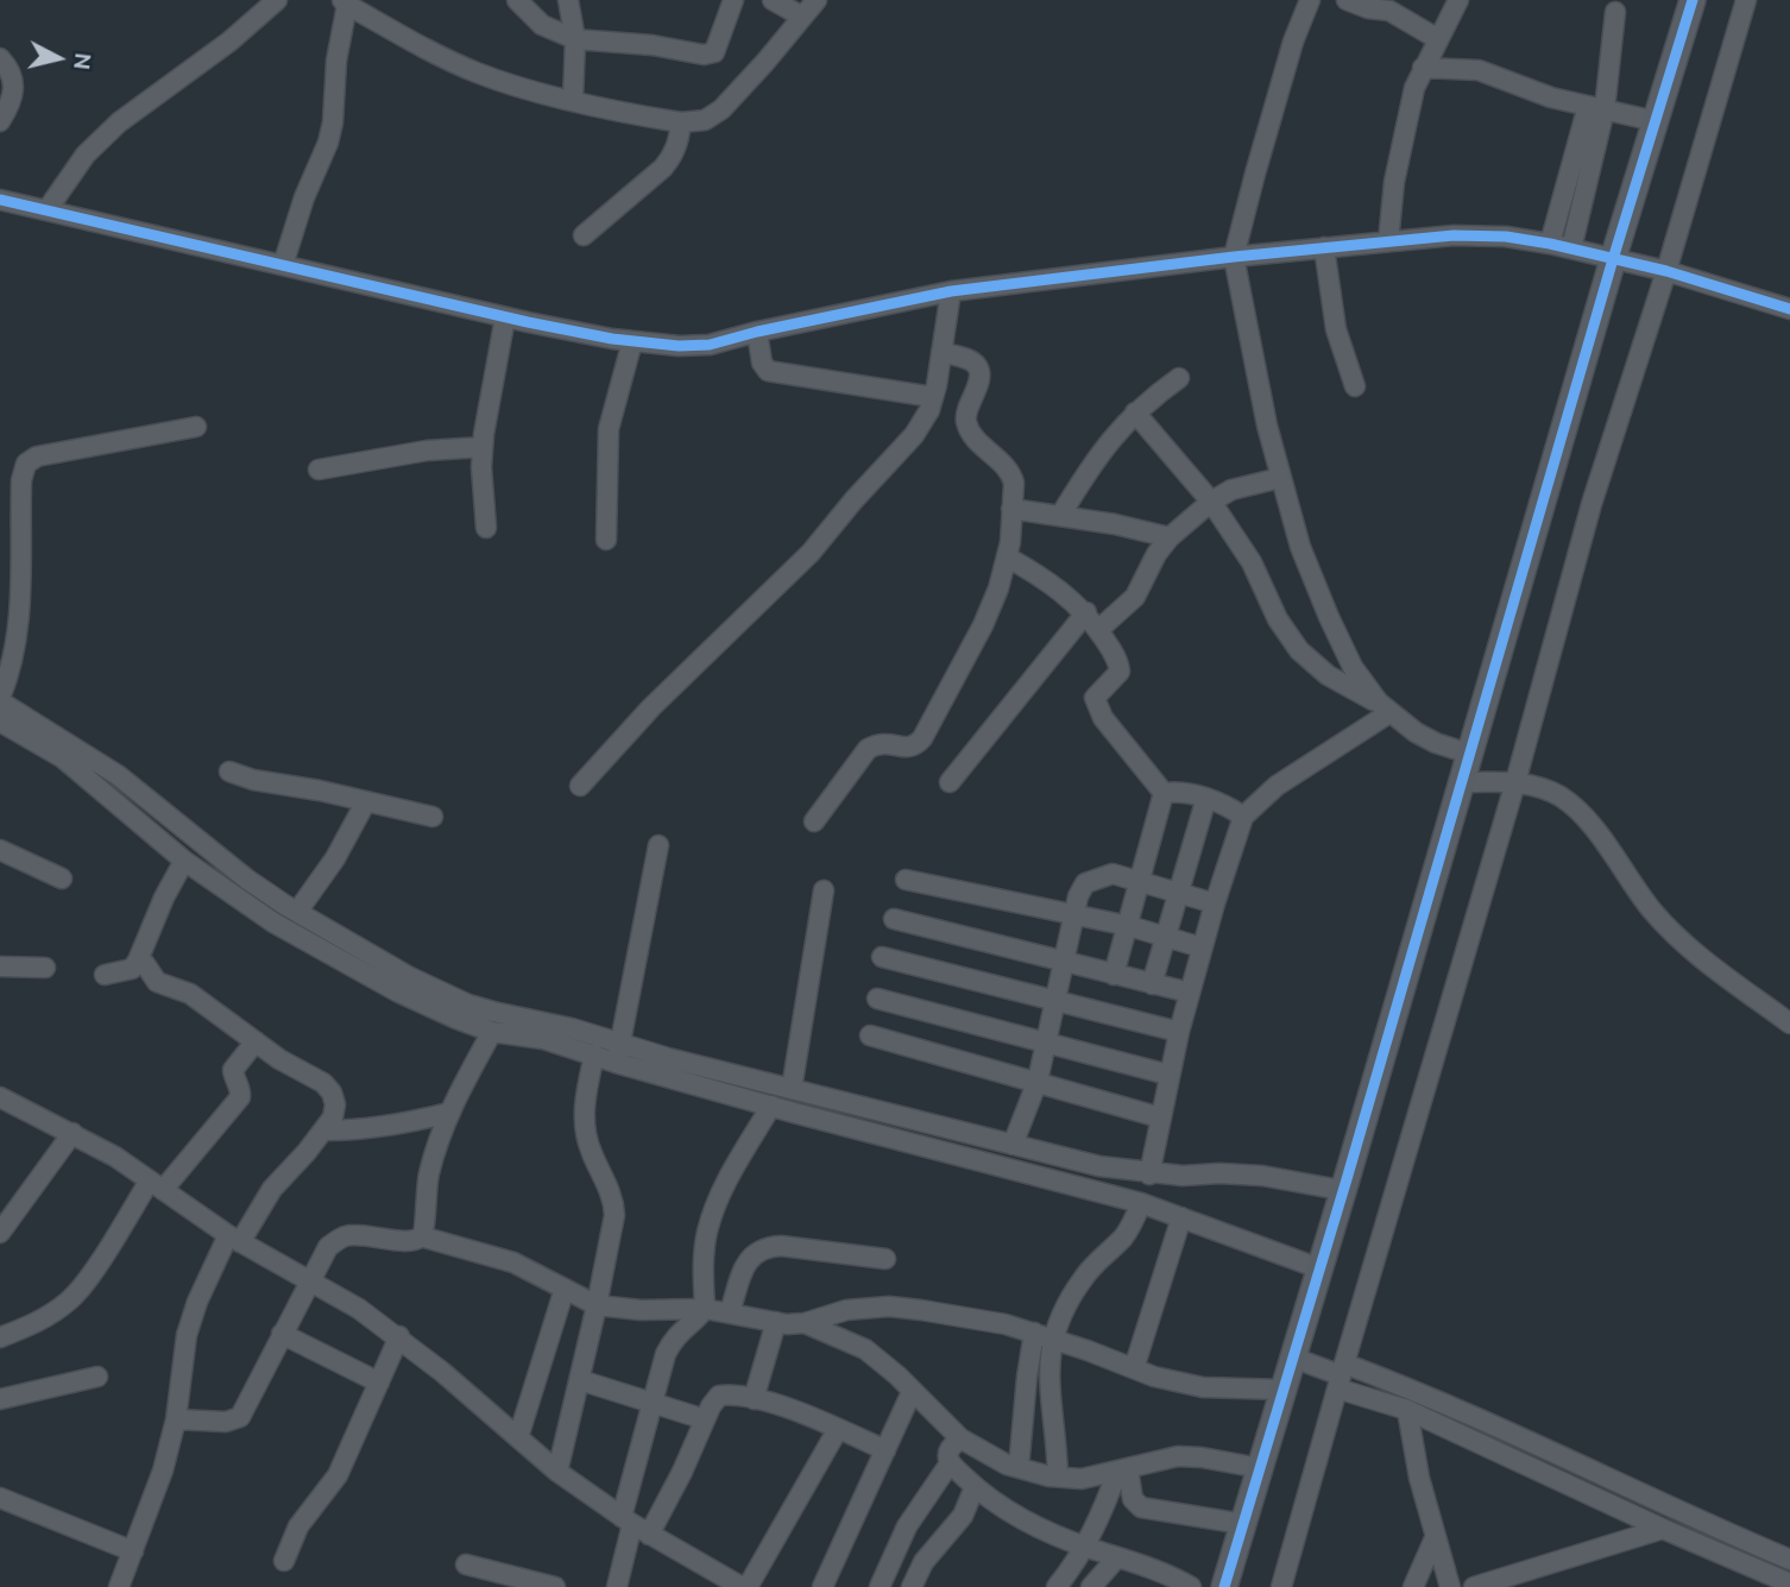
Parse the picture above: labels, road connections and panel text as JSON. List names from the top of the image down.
{
  "north": "right"
}
